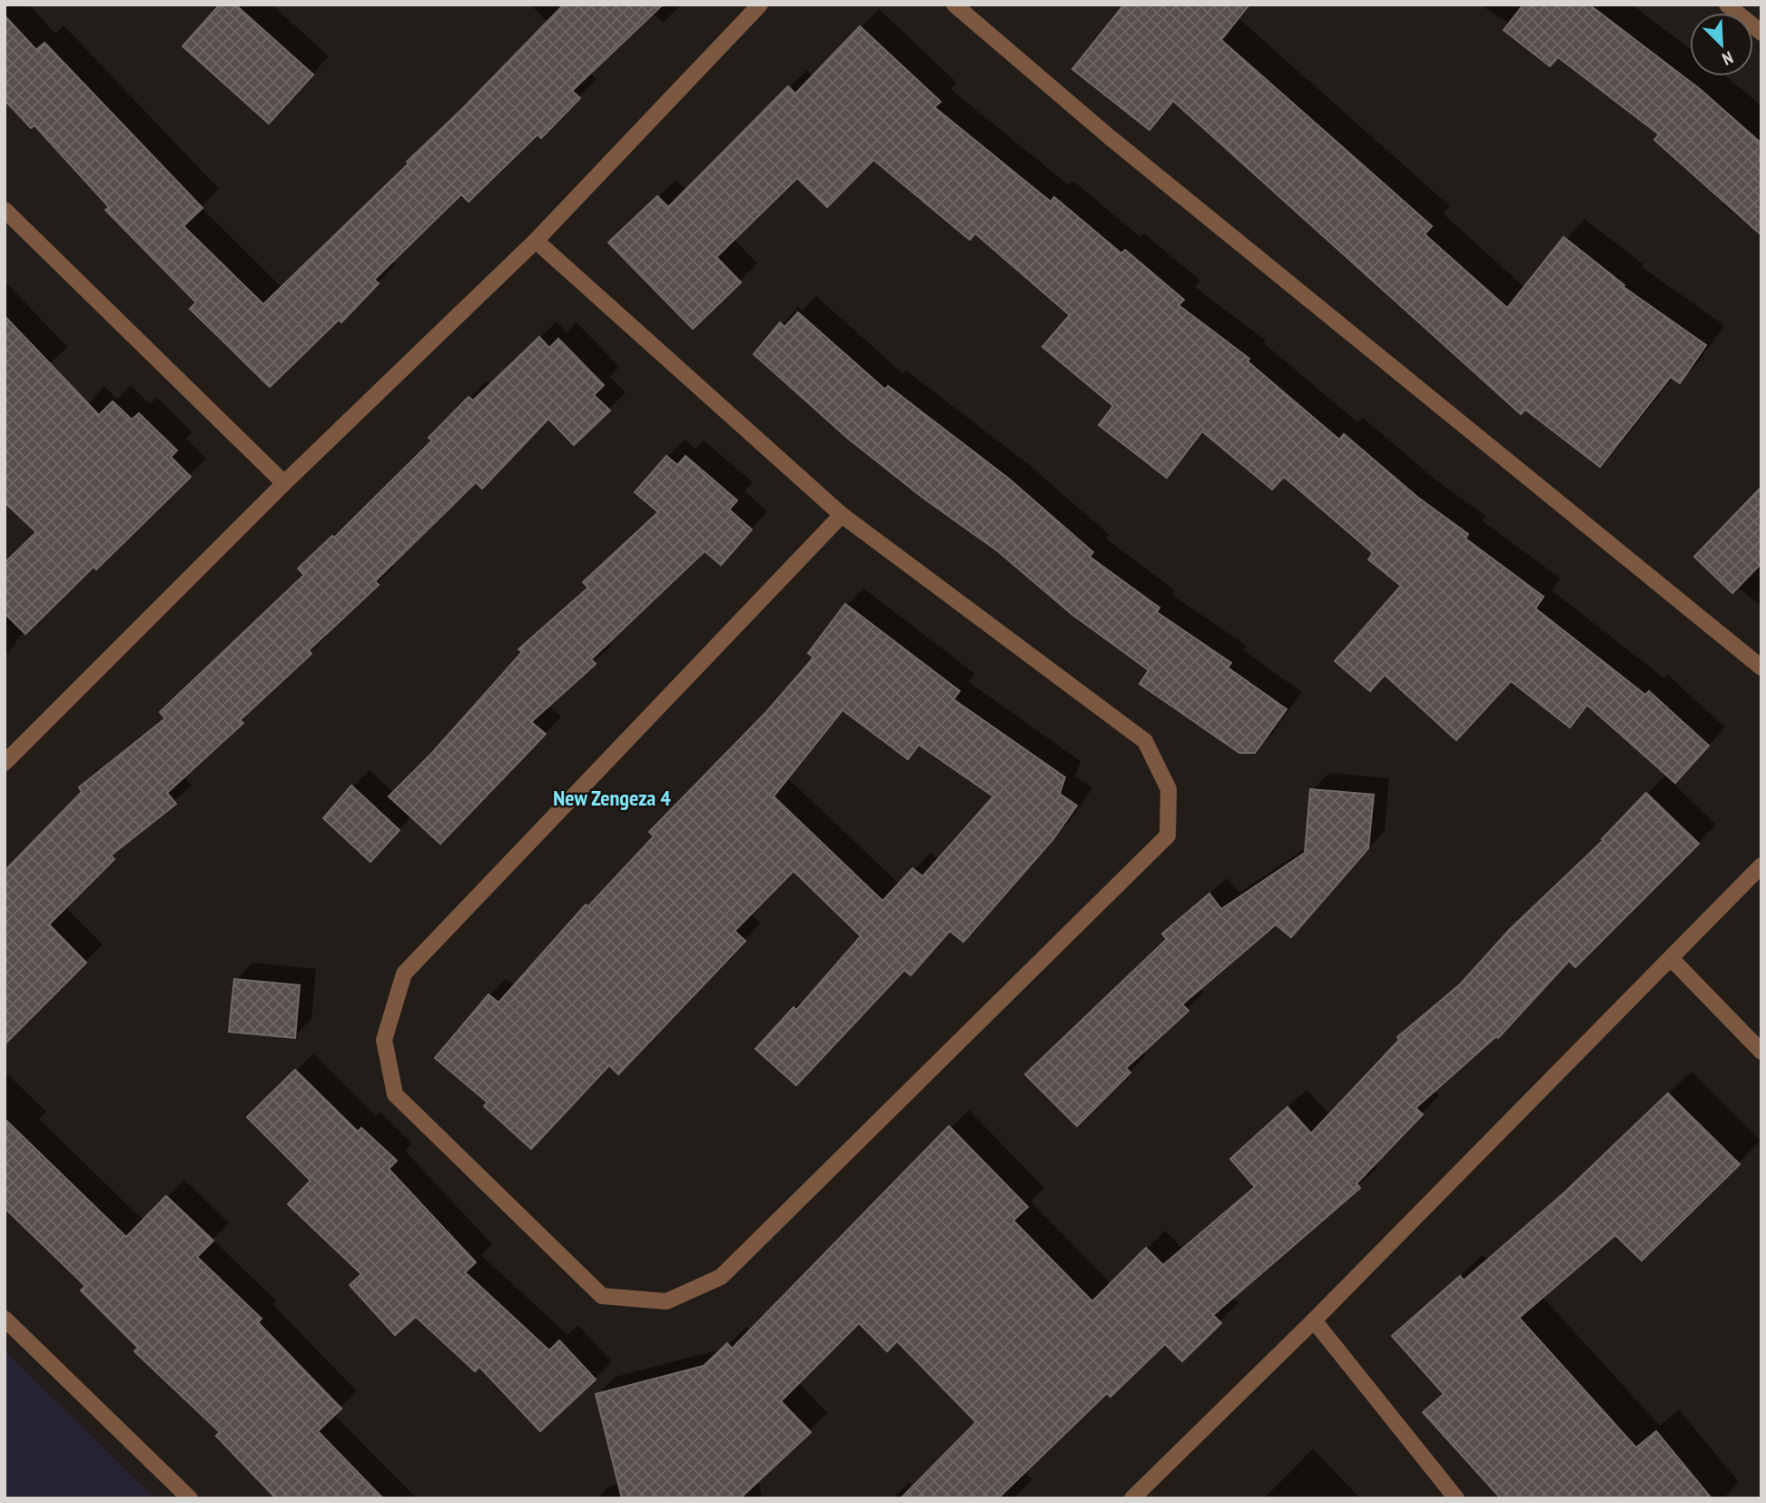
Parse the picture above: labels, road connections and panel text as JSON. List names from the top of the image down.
{
  "districts": ["New Zengeza 4"],
  "north": "bottom right"
}
